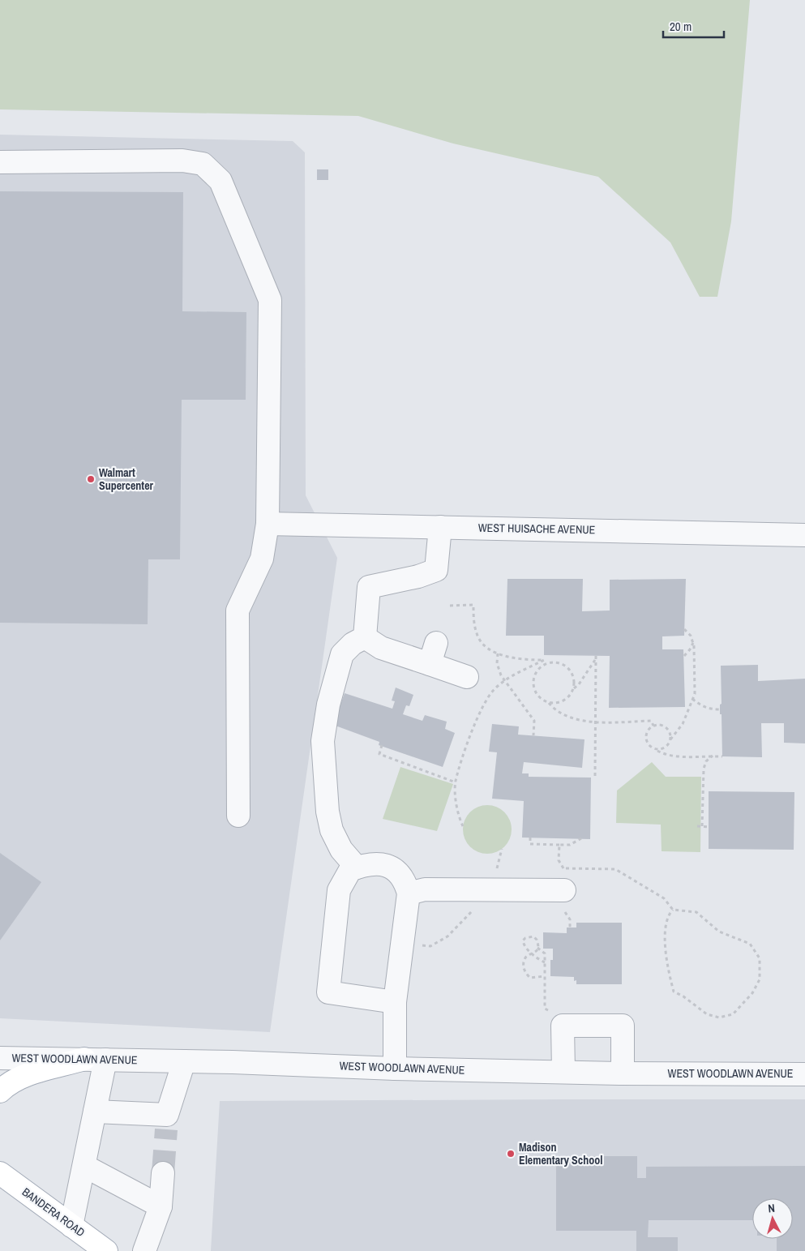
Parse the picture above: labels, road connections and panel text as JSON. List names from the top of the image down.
{
  "streets": {
    "main road": ["BANDERA ROAD"],
    "street": ["WEST HUISACHE AVENUE", "WEST WOODLAWN AVENUE"]
  },
  "places": ["Walmart Supercenter", "Madison Elementary School"],
  "scale_bar": "20 m",
  "north": "top"
}
